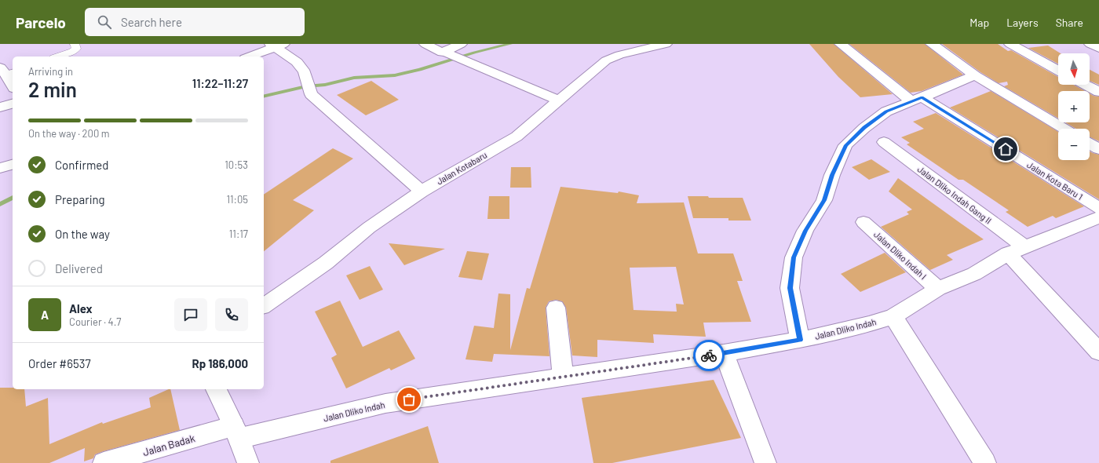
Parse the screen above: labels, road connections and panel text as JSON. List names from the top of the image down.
{
  "streets": {
    "street": [
      "Jalan Kotabaru",
      "Jalan Kota Baru 1",
      "Jalan Dliko Indah Gang II",
      "Jalan Dliko Indah I",
      "Jalan Dliko Indah",
      "Jalan Badak"
    ]
  },
  "crossings": [
    ["Jalan Dliko Indah Gang II", "Jalan Dliko Indah"],
    ["Jalan Dliko Indah I", "Jalan Dliko Indah"],
    ["Jalan Dliko Indah", "Jalan Badak"]
  ],
  "north": "bottom",
  "page": {
    "header": "Parcelo",
    "search": "Search here",
    "nav": ["Map", "Layers", "Share"],
    "map_buttons": ["+", "−"],
    "heading": ["2 min", "Arriving in", "11:22–11:27"],
    "panel": [
      "Alex",
      "Courier · 4.7",
      "Order #6537",
      "Rp 186,000"
    ],
    "bar": "On the way · 200 m",
    "list": [
      ["Confirmed", "10:53"],
      ["Preparing", "11:05"],
      ["On the way", "11:17"],
      "Delivered"
    ],
    "round": "A"
  }
}
